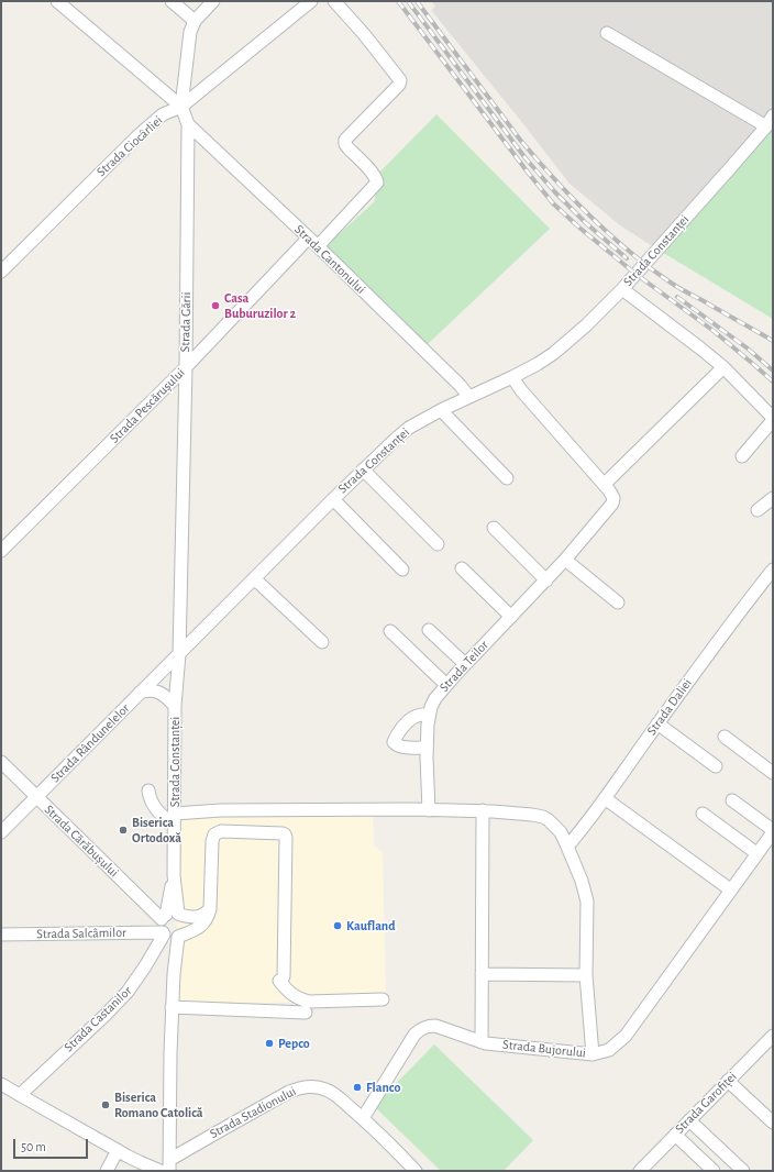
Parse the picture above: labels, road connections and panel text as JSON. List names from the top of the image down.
{
  "streets": {
    "street": [
      "Strada Ciocârliei",
      "Strada Constanței",
      "Strada Cantonului",
      "Strada Gării",
      "Strada Pescărușului",
      "Strada Teilor",
      "Strada Daliei",
      "Strada Rândunelelor",
      "Strada Cărăbușului",
      "Strada Salcâmilor",
      "Strada Castanilor",
      "Strada Bujorului",
      "Strada Garofiței",
      "Strada Stadionului"
    ]
  },
  "crossings": [
    ["Strada Ciocârliei", "Strada Gării"],
    ["Strada Constanței", "Strada Cantonului"],
    ["Strada Constanței", "Strada Gării"],
    ["Strada Constanței", "Strada Teilor"],
    ["Strada Constanței", "Strada Rândunelelor"],
    ["Strada Constanței", "Strada Cărăbușului"],
    ["Strada Cantonului", "Strada Gării"],
    ["Strada Cantonului", "Strada Pescărușului"],
    ["Strada Gării", "Strada Pescărușului"],
    ["Strada Gării", "Strada Rândunelelor"],
    ["Strada Rândunelelor", "Strada Cărăbușului"],
    ["Strada Salcâmilor", "Strada Castanilor"],
    ["Strada Bujorului", "Strada Stadionului"]
  ],
  "places": [
    "Casa Buburuzilor 2",
    "Biserica Ortodoxă",
    "Kaufland",
    "Pepco",
    "Flanco",
    "Biserica Romano Catolică"
  ],
  "scale_bar": "50 m"
}
